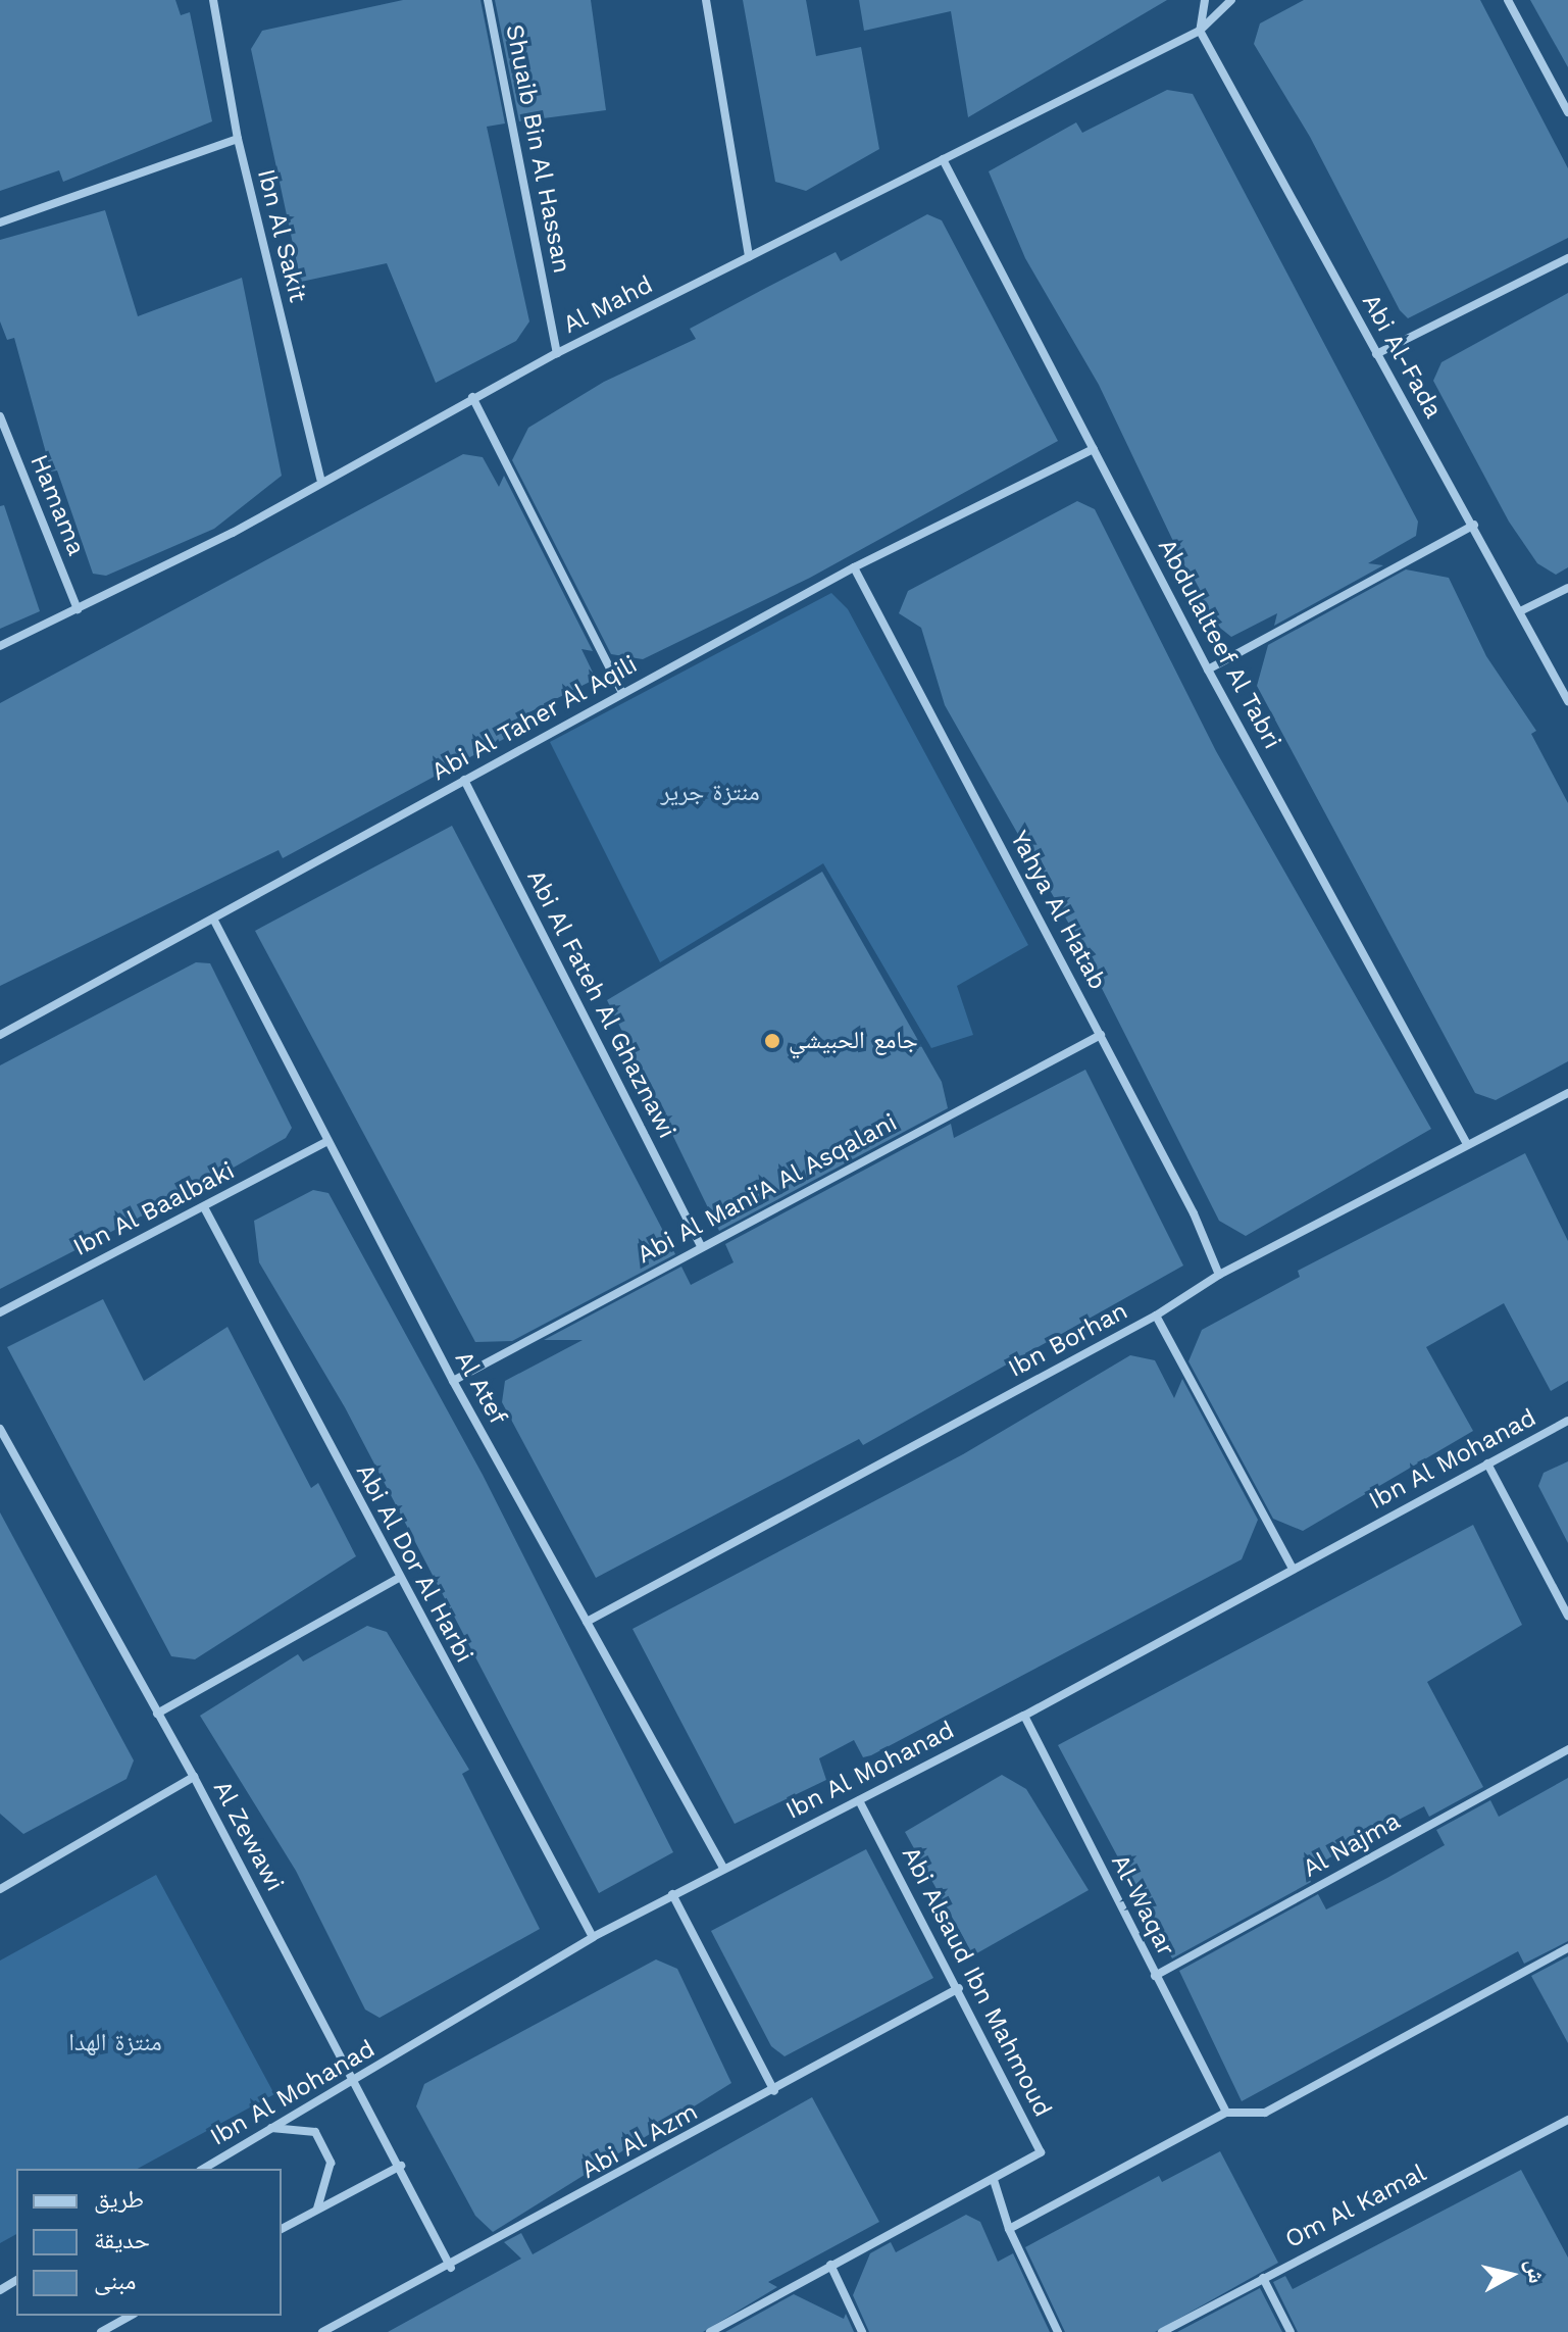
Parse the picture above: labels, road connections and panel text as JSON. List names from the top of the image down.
{
  "streets": {
    "street": [
      "Shuaib Bin Al Hassan",
      "Ibn Al Sakit",
      "Al Mahd",
      "Abi Al-Fada",
      "Hamama",
      "Abdulalteef Al Tabri",
      "Abi Al Taher Al Aqili",
      "Yahya Al Hatab",
      "Abi Al Fateh Al Ghaznawi",
      "Abi Al Mani'A Al Asqalani",
      "Ibn Al Baalbaki",
      "Ibn Borhan",
      "Al Atef",
      "Ibn Al Mohanad",
      "Abi Al Dor Al Harbi",
      "Al Zewawi",
      "Al Najma",
      "Al-Waqar",
      "Abi Alsaud Ibn Mahmoud",
      "Abi Al Azm",
      "Om Al Kamal"
    ]
  },
  "crossings": [
    ["Shuaib Bin Al Hassan", "Al Mahd"],
    ["Ibn Al Sakit", "Al Mahd"],
    ["Al Mahd", "Abi Al-Fada"],
    ["Al Mahd", "Hamama"],
    ["Al Mahd", "Abdulalteef Al Tabri"],
    ["Abdulalteef Al Tabri", "Abi Al Taher Al Aqili"],
    ["Abdulalteef Al Tabri", "Ibn Borhan"],
    ["Abi Al Taher Al Aqili", "Yahya Al Hatab"],
    ["Abi Al Taher Al Aqili", "Abi Al Fateh Al Ghaznawi"],
    ["Abi Al Taher Al Aqili", "Al Atef"],
    ["Yahya Al Hatab", "Abi Al Mani'A Al Asqalani"],
    ["Yahya Al Hatab", "Ibn Borhan"],
    ["Abi Al Fateh Al Ghaznawi", "Abi Al Mani'A Al Asqalani"],
    ["Abi Al Mani'A Al Asqalani", "Al Atef"],
    ["Ibn Al Baalbaki", "Al Atef"],
    ["Ibn Al Baalbaki", "Abi Al Dor Al Harbi"],
    ["Ibn Borhan", "Al Atef"],
    ["Al Atef", "Ibn Al Mohanad"],
    ["Ibn Al Mohanad", "Abi Al Dor Al Harbi"],
    ["Ibn Al Mohanad", "Al Zewawi"],
    ["Ibn Al Mohanad", "Al-Waqar"],
    ["Ibn Al Mohanad", "Abi Alsaud Ibn Mahmoud"],
    ["Al Zewawi", "Abi Al Azm"],
    ["Al Najma", "Al-Waqar"],
    ["Abi Alsaud Ibn Mahmoud", "Abi Al Azm"]
  ],
  "parks": ["منتزة جرير", "منتزة الهدا"],
  "places": ["جامع الحبيشي"],
  "legend": ["طريق", "حديقة", "مبنى"],
  "north": "right"
}
